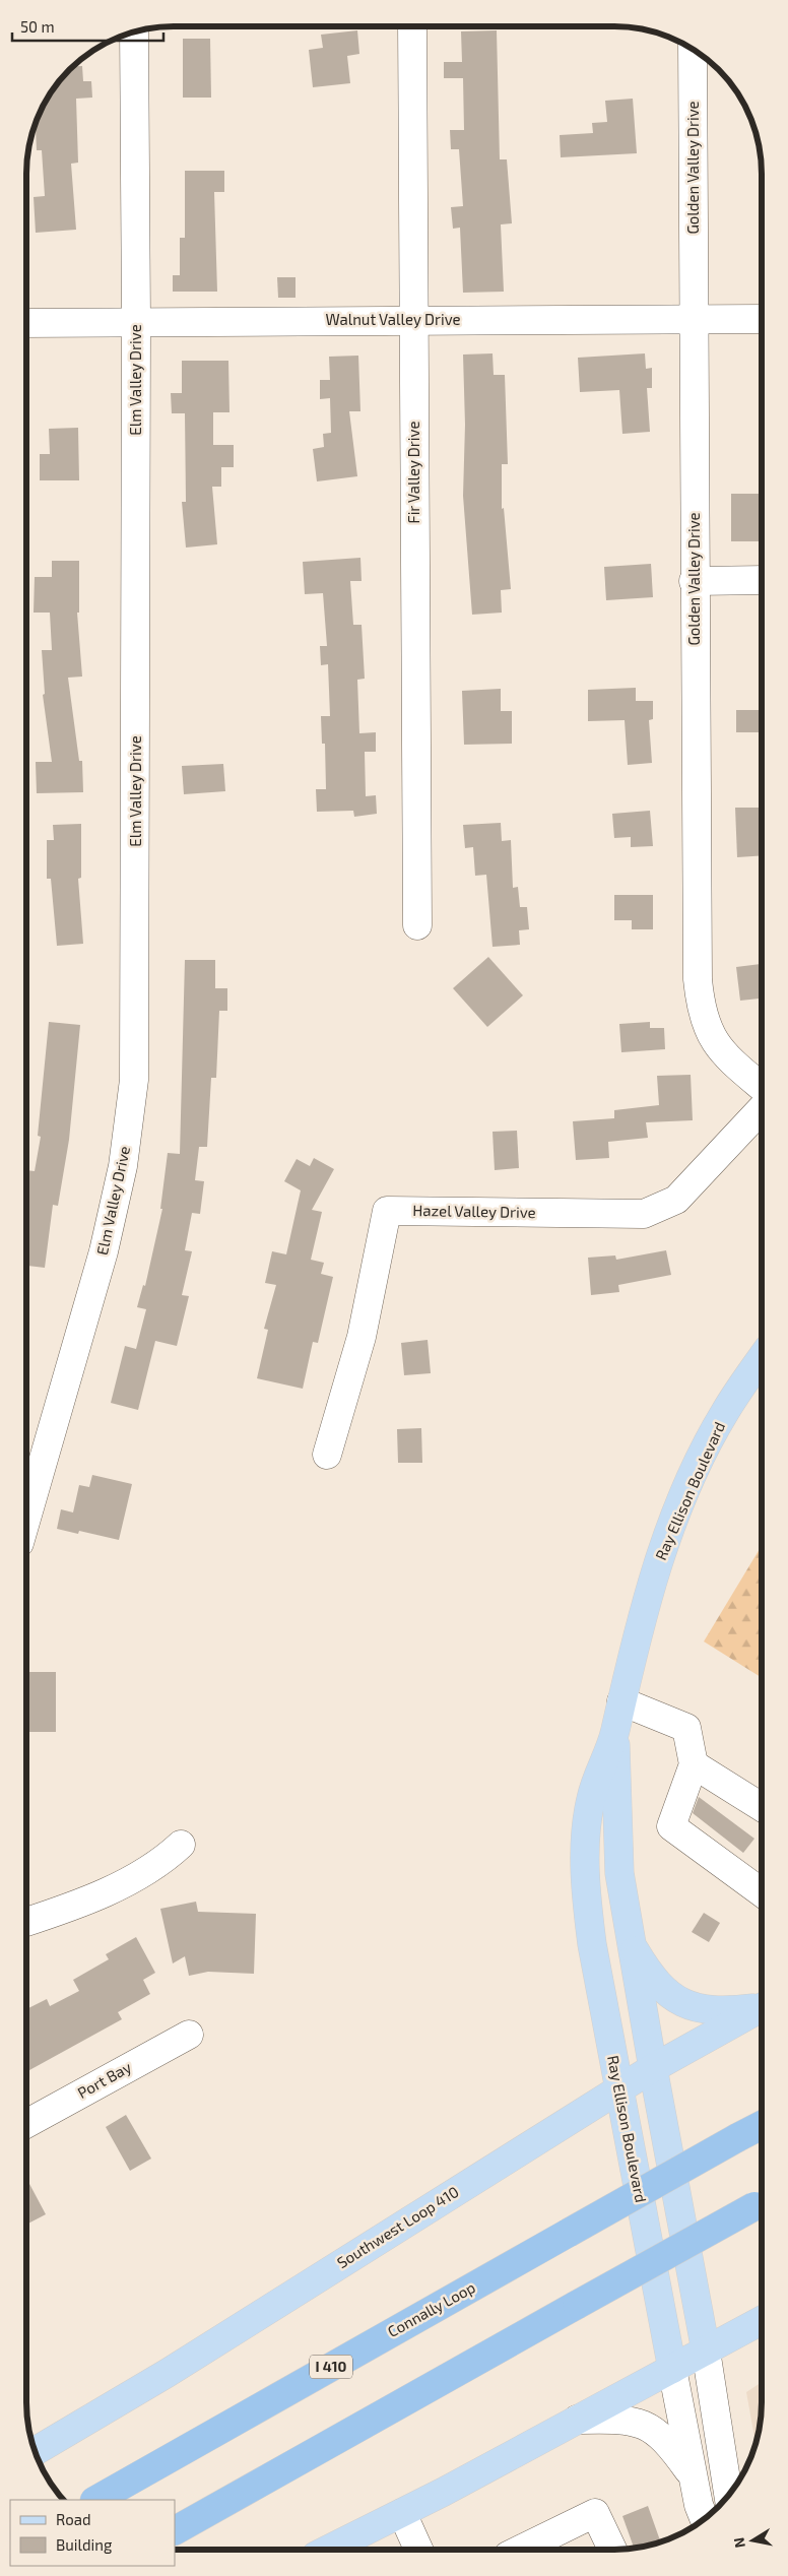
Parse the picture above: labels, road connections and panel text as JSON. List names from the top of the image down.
{
  "streets": {
    "highway": ["Connally Loop", "I 410"],
    "main road": ["Ray Ellison Boulevard", "Southwest Loop 410"],
    "street": [
      "Golden Valley Drive",
      "Walnut Valley Drive",
      "Elm Valley Drive",
      "Fir Valley Drive",
      "Hazel Valley Drive",
      "Port Bay"
    ]
  },
  "crossings": [
    ["Golden Valley Drive", "Walnut Valley Drive"],
    ["Walnut Valley Drive", "Elm Valley Drive"],
    ["Walnut Valley Drive", "Fir Valley Drive"],
    ["Ray Ellison Boulevard", "Southwest Loop 410"]
  ],
  "legend": ["Road", "Building"],
  "scale_bar": "50 m",
  "north": "left"
}
